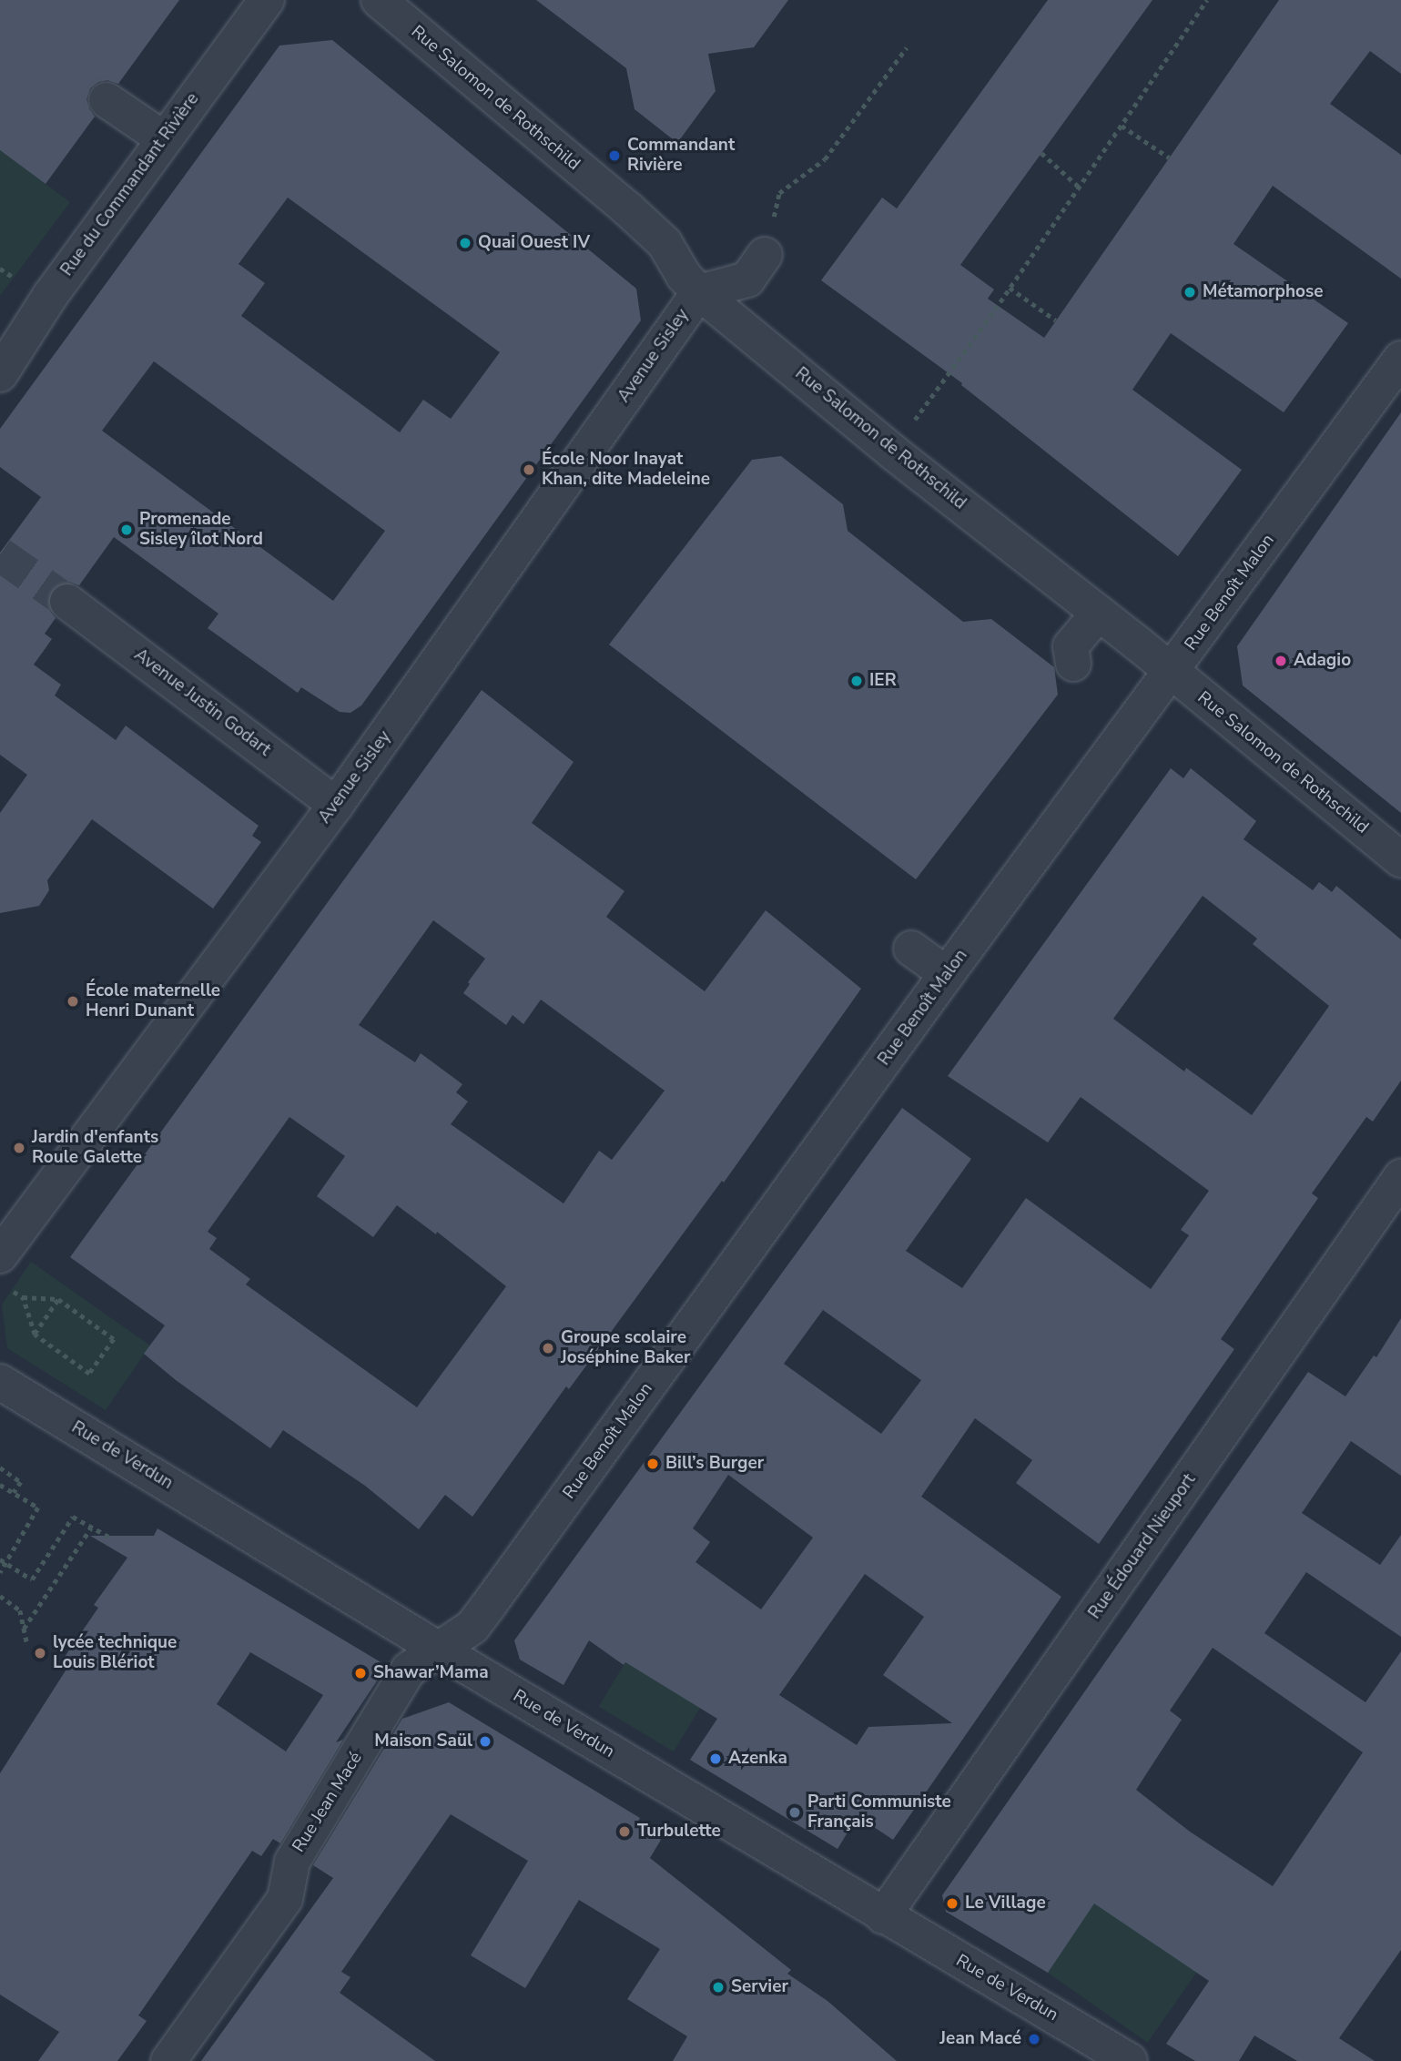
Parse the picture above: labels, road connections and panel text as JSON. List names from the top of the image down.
{
  "streets": {
    "street": [
      "Rue Salomon de Rothschild",
      "Rue du Commandant Rivière",
      "Avenue Sisley",
      "Rue Benoît Malon",
      "Avenue Justin Godart",
      "Rue de Verdun",
      "Rue Édouard Nieuport",
      "Rue Jean Macé"
    ]
  },
  "crossings": [
    ["Rue Salomon de Rothschild", "Avenue Sisley"],
    ["Rue Salomon de Rothschild", "Rue Benoît Malon"],
    ["Avenue Sisley", "Avenue Justin Godart"],
    ["Rue Benoît Malon", "Rue de Verdun"],
    ["Rue Benoît Malon", "Rue Jean Macé"],
    ["Rue de Verdun", "Rue Édouard Nieuport"],
    ["Rue de Verdun", "Rue Jean Macé"]
  ],
  "places": [
    "Commandant Rivière",
    "Quai Ouest IV",
    "Métamorphose",
    "École Noor Inayat Khan, dite Madeleine",
    "Promenade Sisley îlot Nord",
    "Adagio",
    "IER",
    "École maternelle Henri Dunant",
    "Jardin d'enfants Roule Galette",
    "Groupe scolaire Joséphine Baker",
    "Bill’s Burger",
    "lycée technique Louis Blériot",
    "Shawar’Mama",
    "Maison Saül",
    "Azenka",
    "Parti Communiste Français",
    "Turbulette",
    "Le Village",
    "Servier",
    "Jean Macé"
  ]
}
